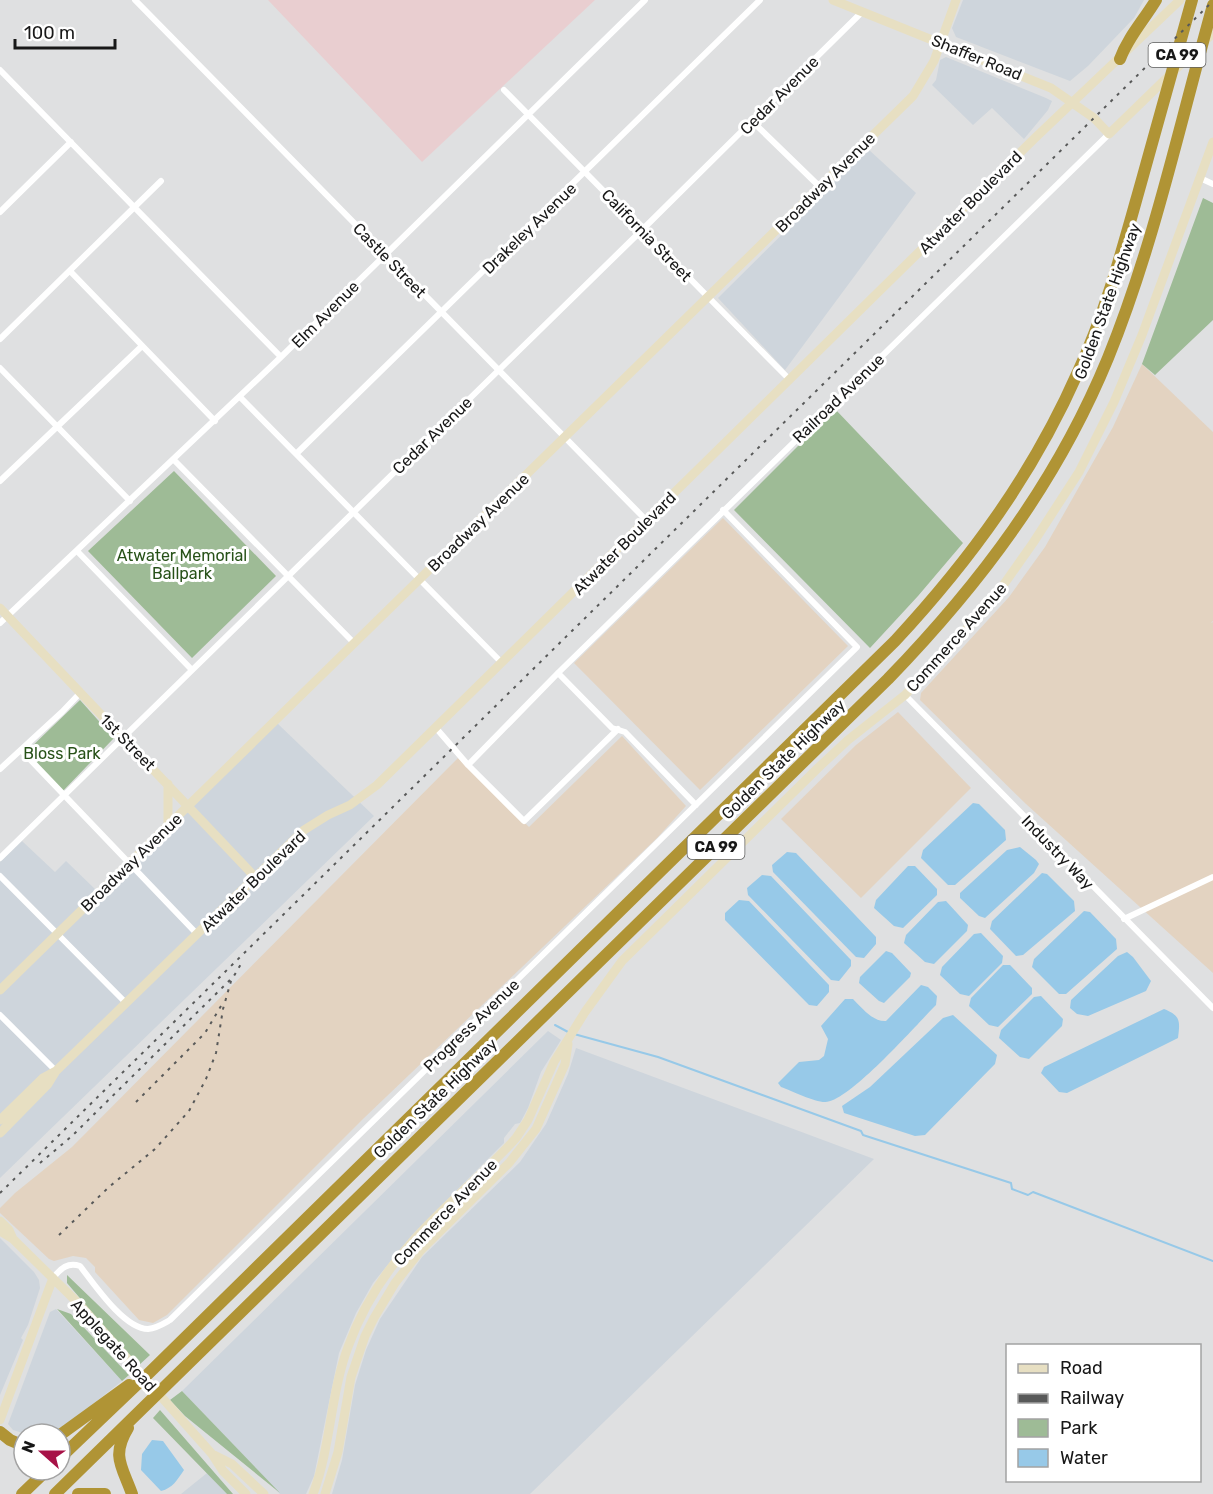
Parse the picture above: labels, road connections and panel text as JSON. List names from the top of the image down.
{
  "streets": {
    "highway": ["CA 99", "Golden State Highway"],
    "street": [
      "Shaffer Road",
      "Cedar Avenue",
      "Broadway Avenue",
      "Atwater Boulevard",
      "Drakeley Avenue",
      "California Street",
      "Castle Street",
      "Elm Avenue",
      "Railroad Avenue",
      "Commerce Avenue",
      "1st Street",
      "Industry Way",
      "Progress Avenue",
      "Applegate Road"
    ]
  },
  "crossings": [
    ["Shaffer Road", "Cedar Avenue"],
    ["Shaffer Road", "Broadway Avenue"],
    ["Shaffer Road", "Atwater Boulevard"],
    ["Shaffer Road", "Railroad Avenue"],
    ["Cedar Avenue", "California Street"],
    ["Cedar Avenue", "Castle Street"],
    ["Cedar Avenue", "1st Street"],
    ["Broadway Avenue", "California Street"],
    ["Broadway Avenue", "Castle Street"],
    ["Broadway Avenue", "1st Street"],
    ["Atwater Boulevard", "California Street"],
    ["Atwater Boulevard", "Castle Street"],
    ["Atwater Boulevard", "1st Street"],
    ["Drakeley Avenue", "California Street"],
    ["Drakeley Avenue", "Castle Street"],
    ["California Street", "Elm Avenue"],
    ["Castle Street", "Elm Avenue"],
    ["Elm Avenue", "1st Street"],
    ["Railroad Avenue", "Progress Avenue"],
    ["Commerce Avenue", "Industry Way"],
    ["Progress Avenue", "Applegate Road"]
  ],
  "parks": ["Atwater Memorial Ballpark", "Bloss Park"],
  "legend": [
    "Road",
    "Railway",
    "Park",
    "Water"
  ],
  "scale_bar": "100 m",
  "north": "left"
}
